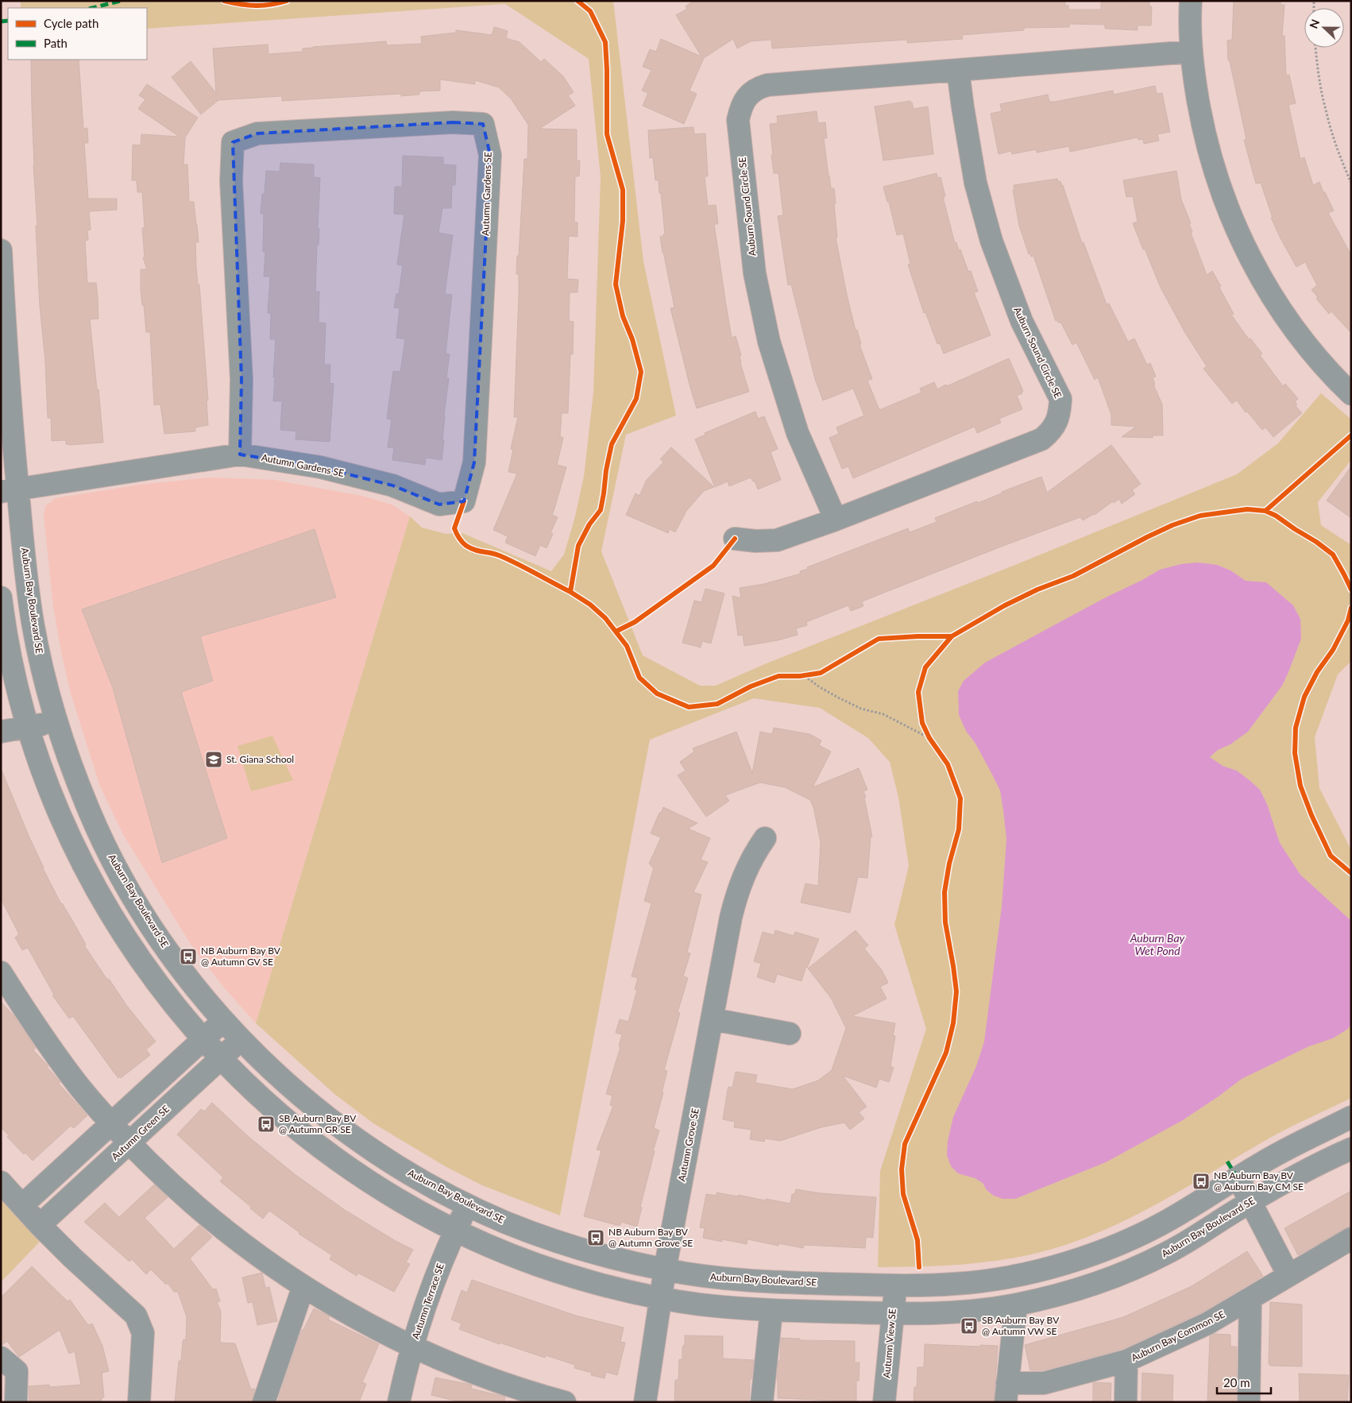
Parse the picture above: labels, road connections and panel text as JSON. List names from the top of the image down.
{
  "streets": {
    "street": [
      "Autumn Gardens SE",
      "Auburn Sound Circle SE",
      "Auburn Bay Boulevard SE",
      "Autumn Green SE",
      "Autumn Grove SE",
      "Autumn Terrace SE",
      "Auburn Bay Common SE",
      "Autumn View SE"
    ]
  },
  "crossings": [
    ["Autumn Gardens SE", "Auburn Bay Boulevard SE"],
    ["Auburn Bay Boulevard SE", "Autumn Green SE"],
    ["Auburn Bay Boulevard SE", "Autumn Grove SE"],
    ["Auburn Bay Boulevard SE", "Autumn Terrace SE"],
    ["Auburn Bay Boulevard SE", "Autumn View SE"]
  ],
  "water": ["Auburn Bay Wet Pond"],
  "places": {
    "school or university": ["St. Giana School"],
    "bus stop": [
      "NB Auburn Bay BV @ Autumn GV SE",
      "SB Auburn Bay BV @ Autumn GR SE",
      "NB Auburn Bay BV @ Auburn Bay CM SE",
      "NB Auburn Bay BV @ Autumn Grove SE",
      "SB Auburn Bay BV @ Autumn VW SE"
    ]
  },
  "legend": ["Cycle path", "Path"],
  "scale_bar": "20 m",
  "north": "left"
}
